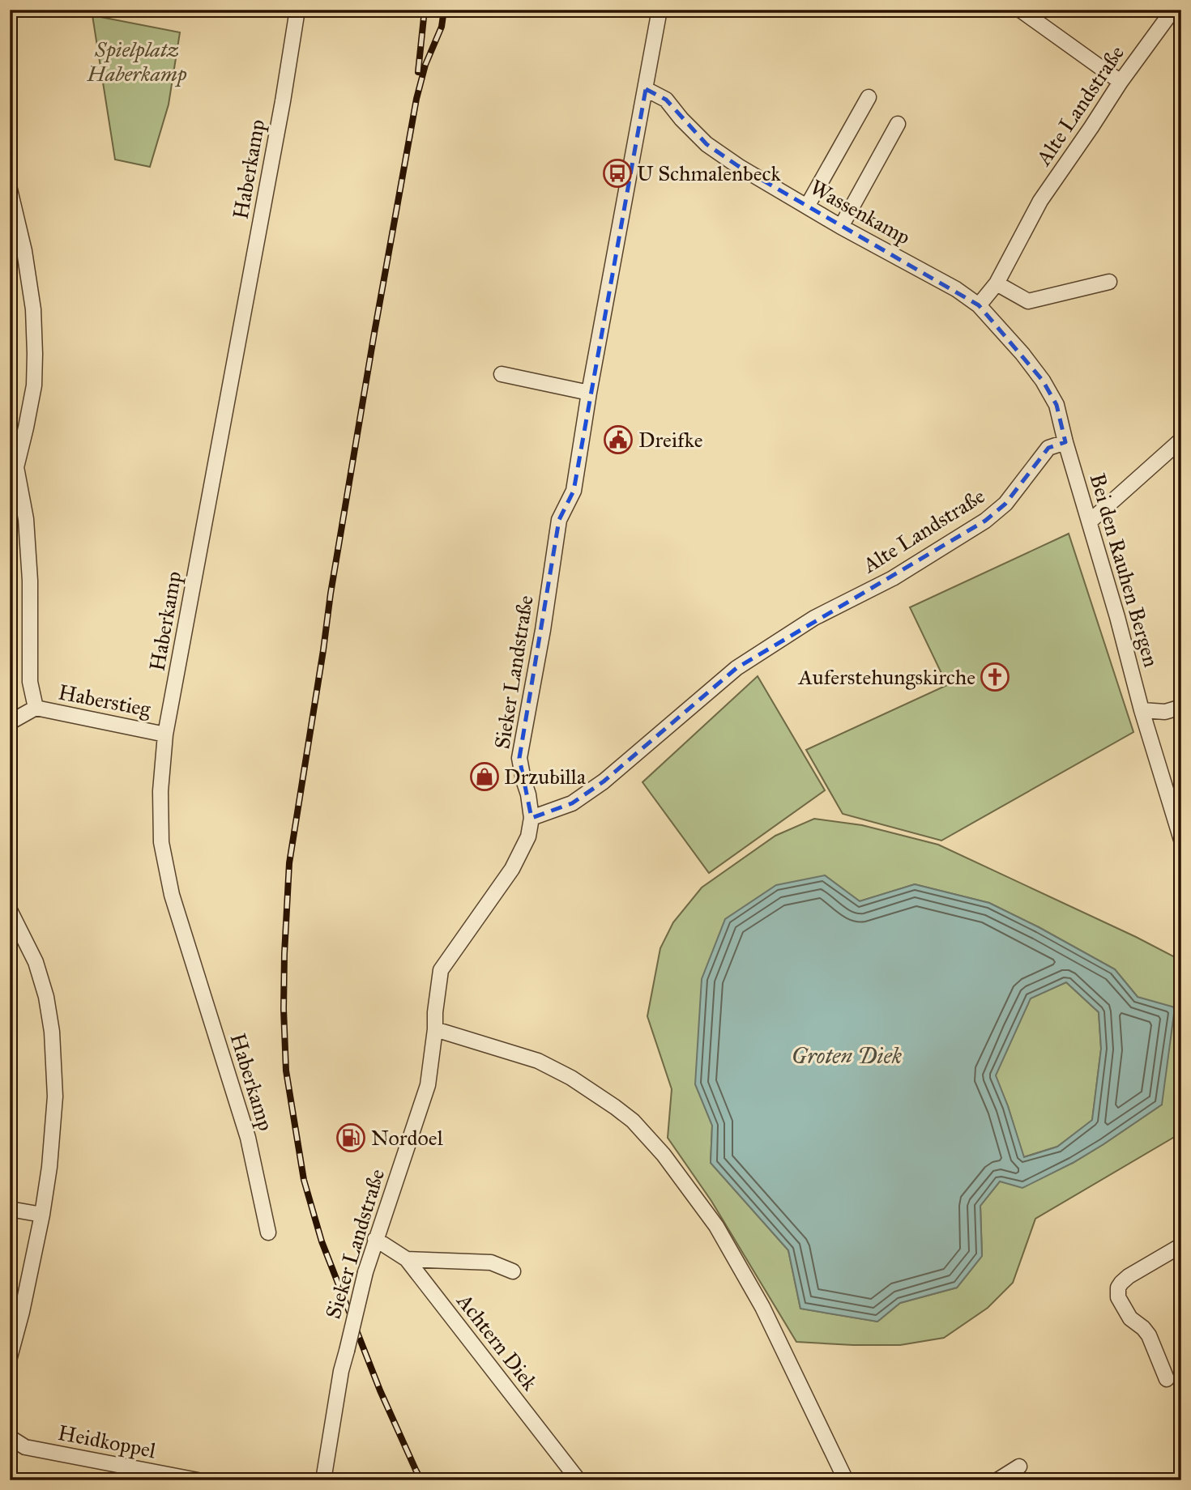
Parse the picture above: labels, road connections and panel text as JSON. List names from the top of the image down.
{
  "streets": {
    "street": [
      "Alte Landstraße",
      "Haberkamp",
      "Wassenkamp",
      "Bei den Rauhen Bergen",
      "Sieker Landstraße",
      "Haberstieg",
      "Achtern Diek",
      "Heidkoppel"
    ]
  },
  "crossings": [
    ["Alte Landstraße", "Wassenkamp"],
    ["Alte Landstraße", "Bei den Rauhen Bergen"],
    ["Alte Landstraße", "Sieker Landstraße"],
    ["Haberkamp", "Haberstieg"],
    ["Wassenkamp", "Sieker Landstraße"],
    ["Sieker Landstraße", "Achtern Diek"]
  ],
  "water": ["Groten Diek"],
  "parks": ["Spielplatz Haberkamp"],
  "places": {
    "bus stop": ["U Schmalenbeck"],
    "public building": ["Dreifke"],
    "church": ["Auferstehungskirche"],
    "shop": ["Drzubilla"],
    "fuel station": ["Nordoel"]
  }
}
